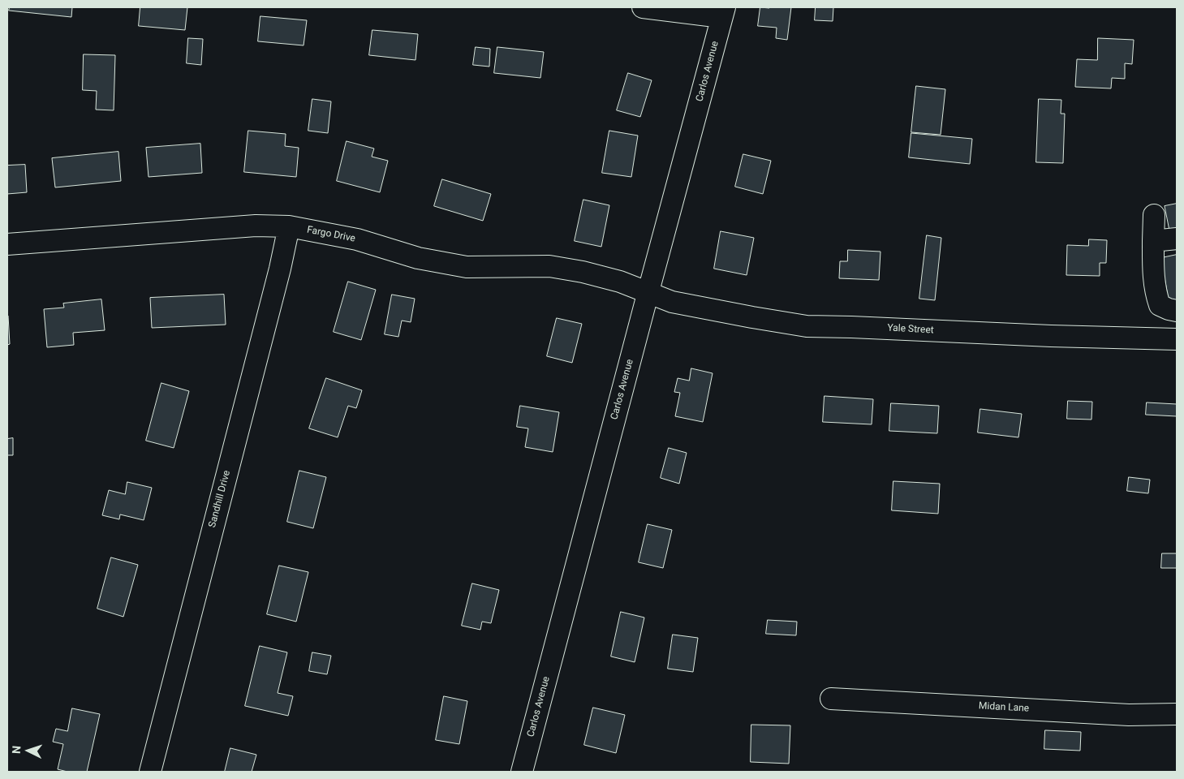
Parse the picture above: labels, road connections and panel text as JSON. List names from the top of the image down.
{
  "streets": {
    "street": [
      "Carlos Avenue",
      "Fargo Drive",
      "Yale Street",
      "Sandhill Drive",
      "Midan Lane"
    ]
  },
  "crossings": [
    ["Carlos Avenue", "Fargo Drive"],
    ["Carlos Avenue", "Yale Street"],
    ["Fargo Drive", "Yale Street"],
    ["Fargo Drive", "Sandhill Drive"]
  ],
  "north": "left"
}
